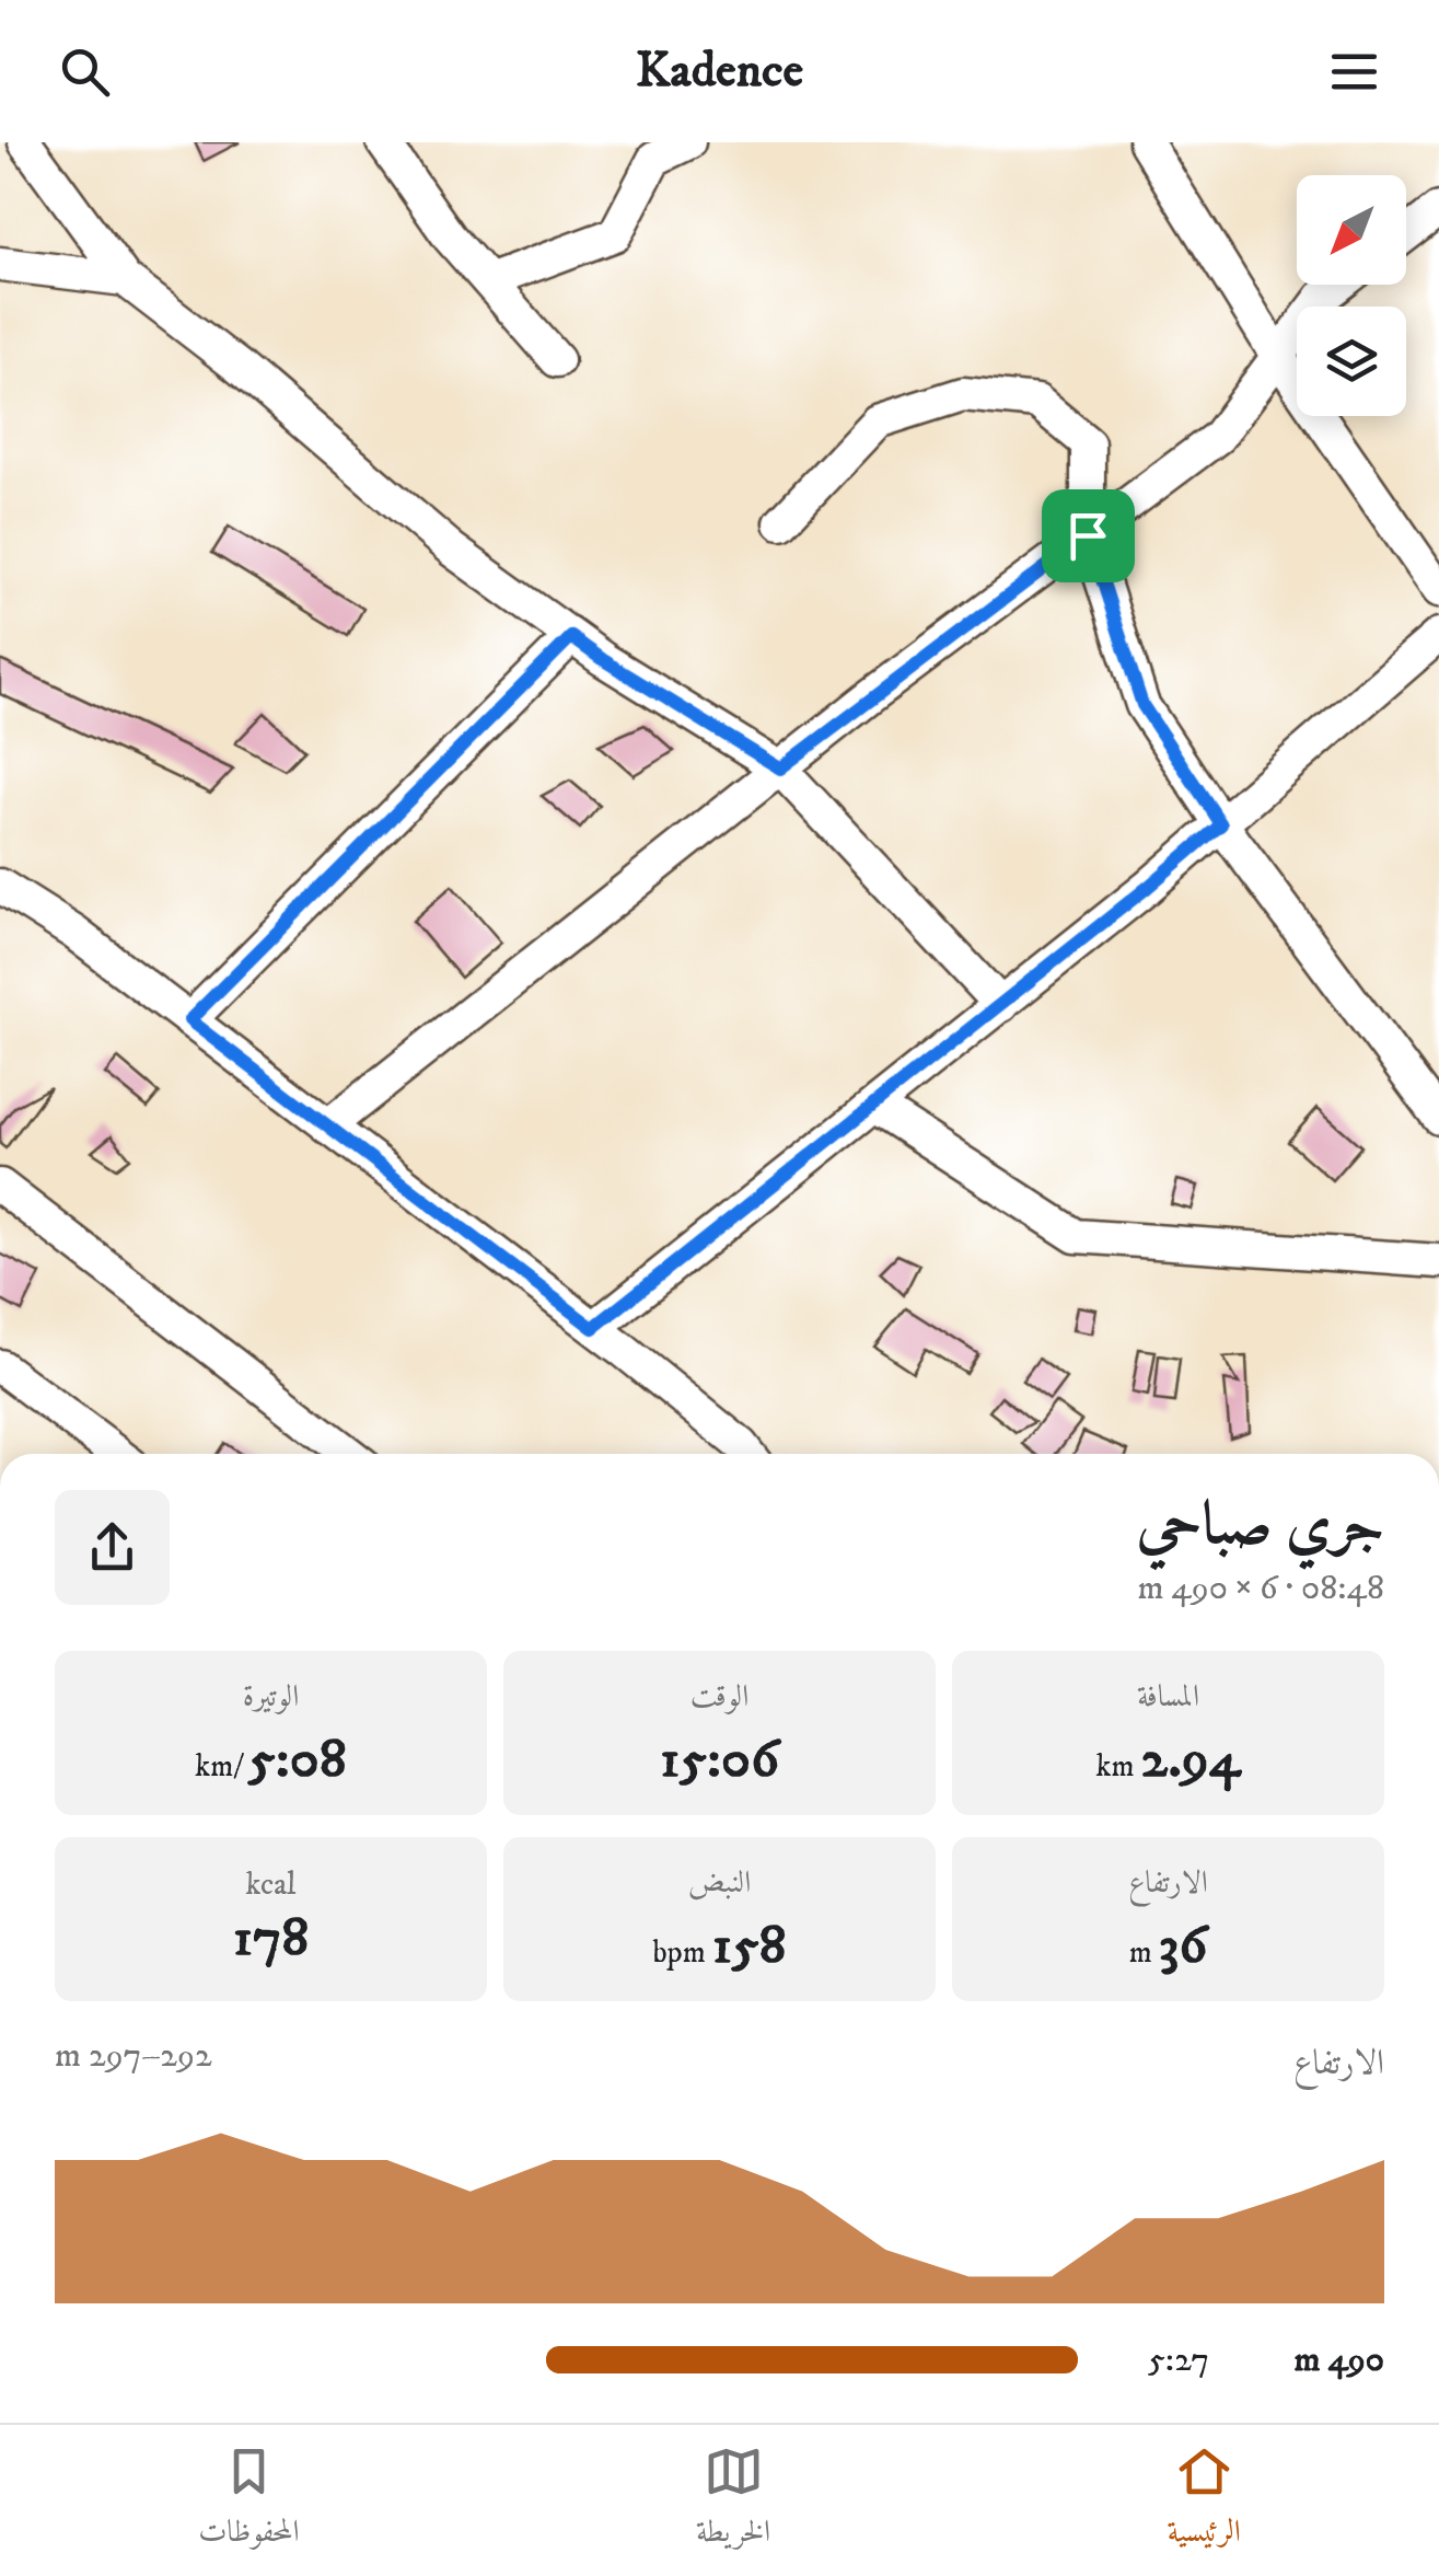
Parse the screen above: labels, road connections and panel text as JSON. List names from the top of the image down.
{
  "north": "bottom left",
  "page": {
    "header": "Kadence",
    "heading": ["جري صباحي", "08:48 · 6 × 490 m"],
    "stats": [
      ["المسافة", "2.94 km"],
      ["الوقت", "15:06"],
      ["الوتيرة", "5:08 /km"],
      ["الارتفاع", "36 m"],
      ["النبض", "158 bpm"],
      ["kcal", "178"]
    ],
    "chart": ["الارتفاع", "292–297 m"],
    "list": [
      {
        "name": "490 m",
        "note": "5:27"
      }
    ],
    "tabs": ["الرئيسية", "الخريطة", "المحفوظات"]
  }
}
